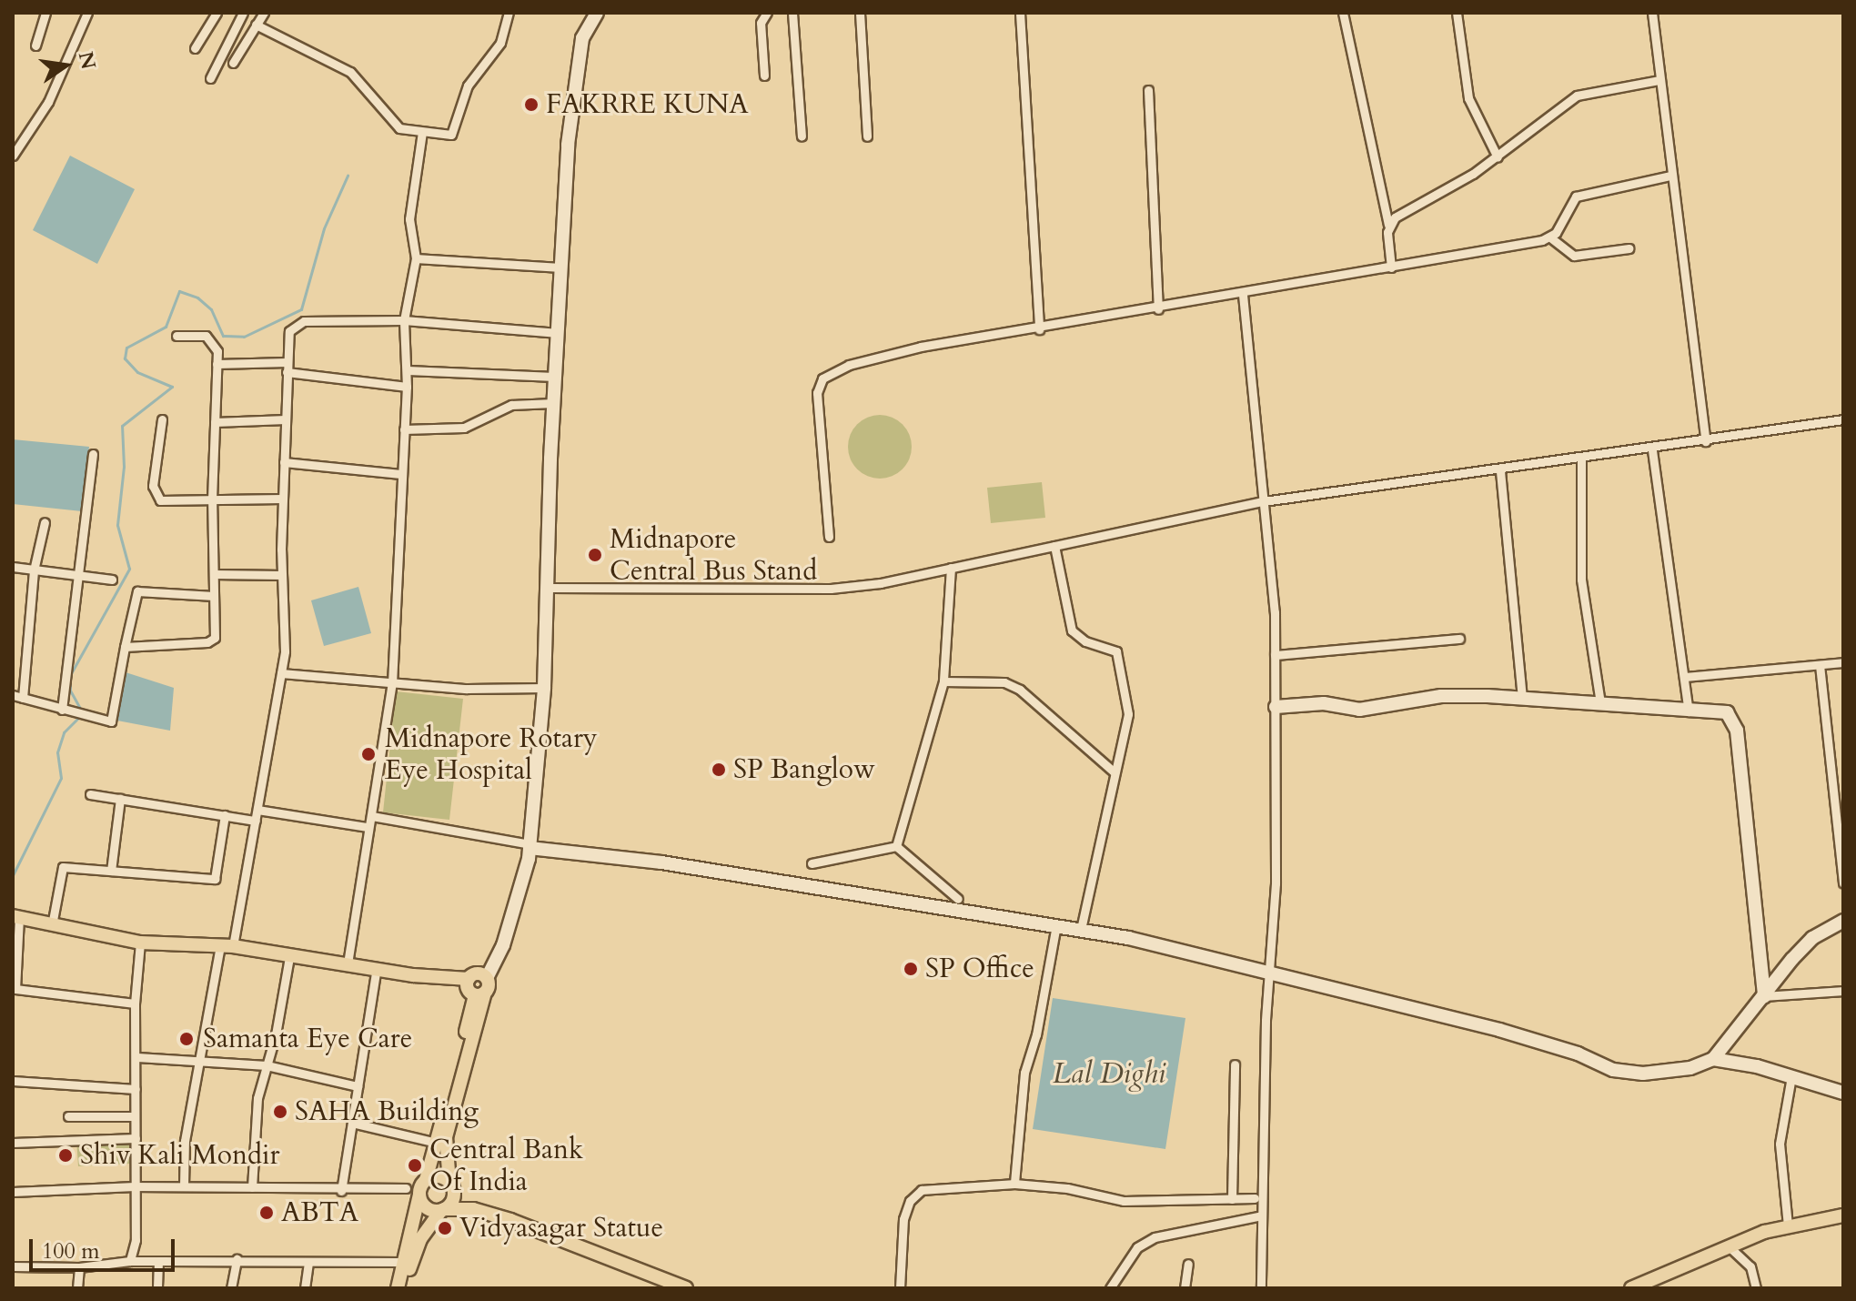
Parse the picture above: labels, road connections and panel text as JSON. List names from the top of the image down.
{
  "water": ["Lal Dighi"],
  "places": [
    "FAKRRE KUNA",
    "Midnapore Central Bus Stand",
    "Midnapore Rotary Eye Hospital",
    "SP Banglow",
    "SP Office",
    "Samanta Eye Care",
    "SAHA Building",
    "Shiv Kali Mondir",
    "Central Bank Of India",
    "ABTA",
    "Vidyasagar Statue"
  ],
  "scale_bar": "100 m",
  "north": "right"
}
